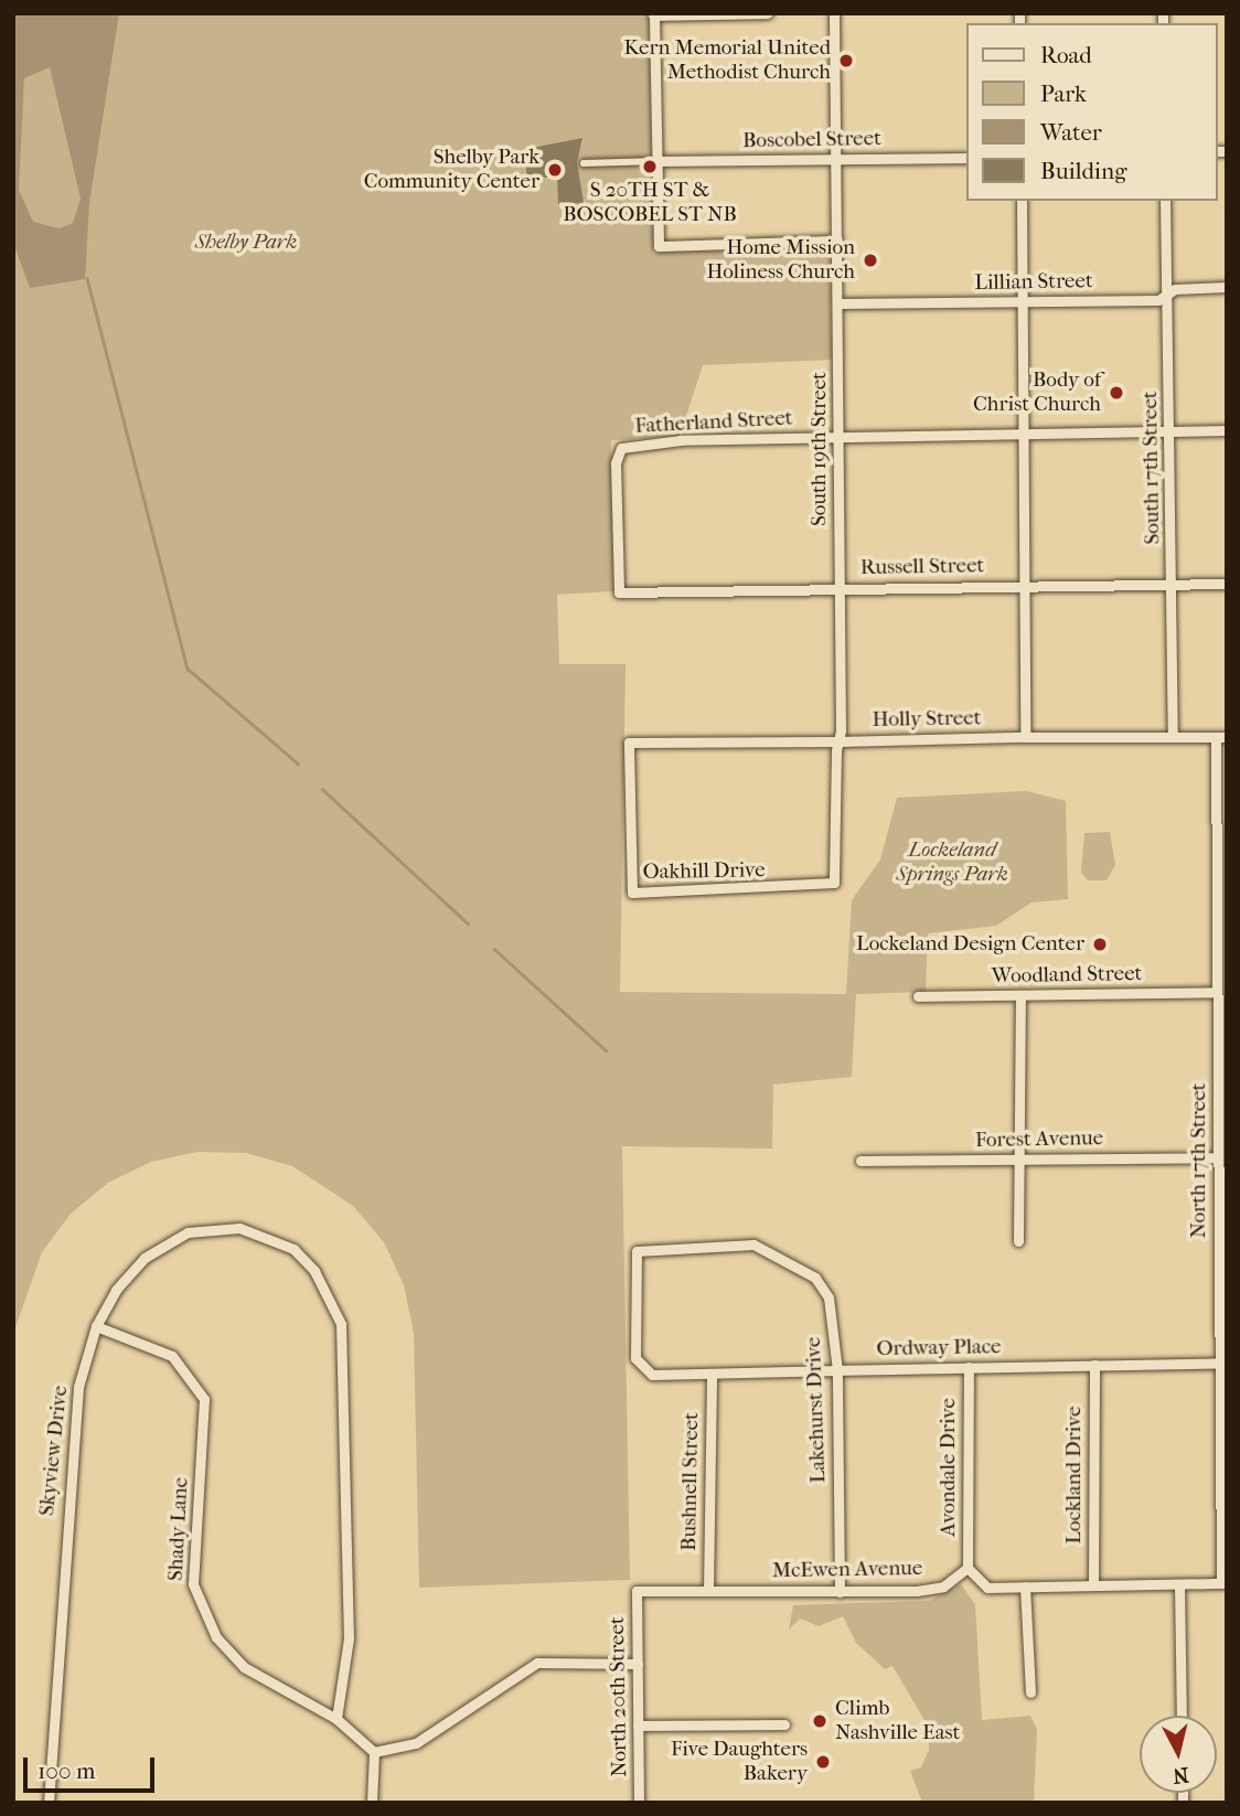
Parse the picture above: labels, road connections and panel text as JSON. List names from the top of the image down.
{
  "streets": {
    "street": [
      "Boscobel Street",
      "Lillian Street",
      "Fatherland Street",
      "South 19th Street",
      "South 17th Street",
      "Russell Street",
      "Holly Street",
      "Oakhill Drive",
      "Woodland Street",
      "Forest Avenue",
      "North 17th Street",
      "Ordway Place",
      "Lakehurst Drive",
      "Skyview Drive",
      "Avondale Drive",
      "Lockland Drive",
      "Bushnell Street",
      "Shady Lane",
      "McEwen Avenue",
      "North 20th Street"
    ]
  },
  "crossings": [
    ["Boscobel Street", "South 19th Street"],
    ["Lillian Street", "South 19th Street"],
    ["Lillian Street", "South 17th Street"],
    ["Fatherland Street", "South 19th Street"],
    ["Fatherland Street", "South 17th Street"],
    ["Fatherland Street", "Russell Street"],
    ["South 19th Street", "Russell Street"],
    ["South 19th Street", "Holly Street"],
    ["South 19th Street", "Oakhill Drive"],
    ["South 17th Street", "Russell Street"],
    ["South 17th Street", "Holly Street"],
    ["Holly Street", "Oakhill Drive"],
    ["Holly Street", "North 17th Street"],
    ["Woodland Street", "North 17th Street"],
    ["Forest Avenue", "North 17th Street"],
    ["North 17th Street", "Ordway Place"],
    ["Ordway Place", "Lakehurst Drive"],
    ["Ordway Place", "Avondale Drive"],
    ["Ordway Place", "Lockland Drive"],
    ["Ordway Place", "Bushnell Street"],
    ["Lakehurst Drive", "McEwen Avenue"],
    ["Skyview Drive", "Shady Lane"],
    ["Avondale Drive", "McEwen Avenue"],
    ["Bushnell Street", "McEwen Avenue"],
    ["McEwen Avenue", "North 20th Street"]
  ],
  "parks": ["Shelby Park", "Lockeland Springs Park"],
  "places": [
    "Kern Memorial United Methodist Church",
    "S 20TH ST & BOSCOBEL ST NB",
    "Shelby Park Community Center",
    "Home Mission Holiness Church",
    "Body of Christ Church",
    "Lockeland Design Center",
    "Climb Nashville East",
    "Five Daughters Bakery"
  ],
  "legend": [
    "Road",
    "Park",
    "Water",
    "Building"
  ],
  "scale_bar": "100 m",
  "north": "bottom"
}
